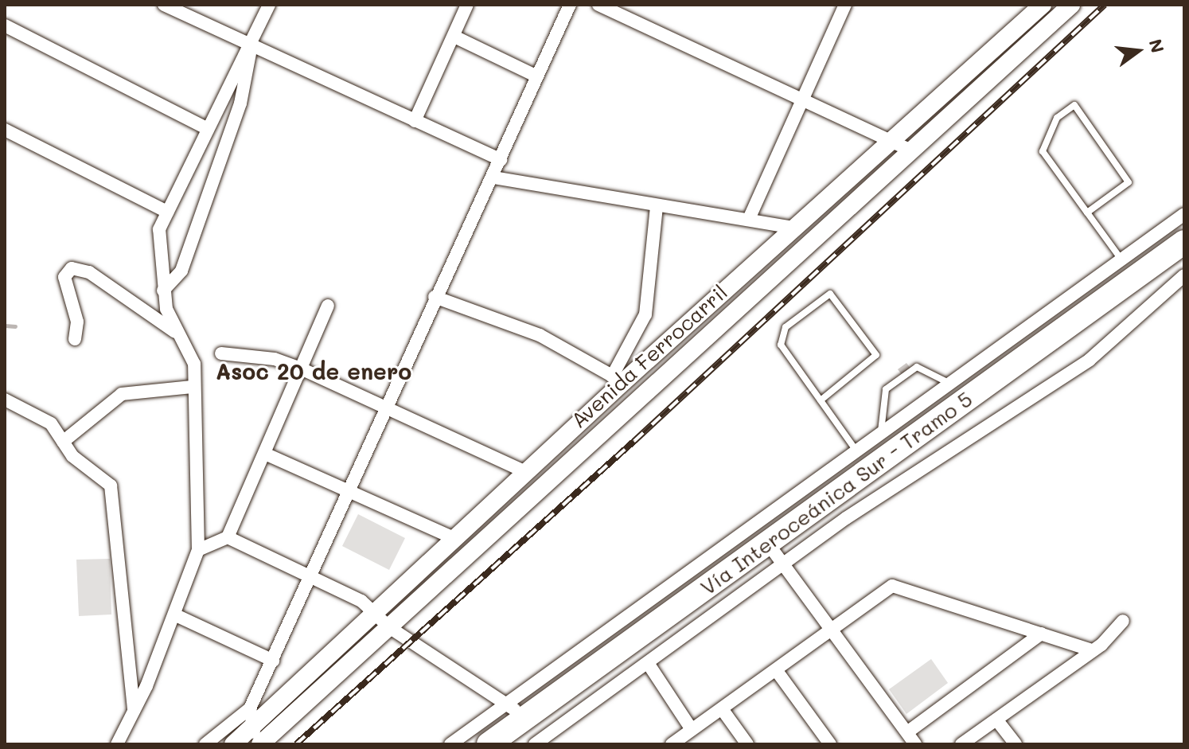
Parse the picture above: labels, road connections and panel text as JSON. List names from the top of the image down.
{
  "streets": {
    "highway": ["Vía Interoceánica Sur - Tramo 5"],
    "main road": ["Avenida Ferrocarril"]
  },
  "districts": ["Asoc 20 de enero"],
  "north": "right"
}
